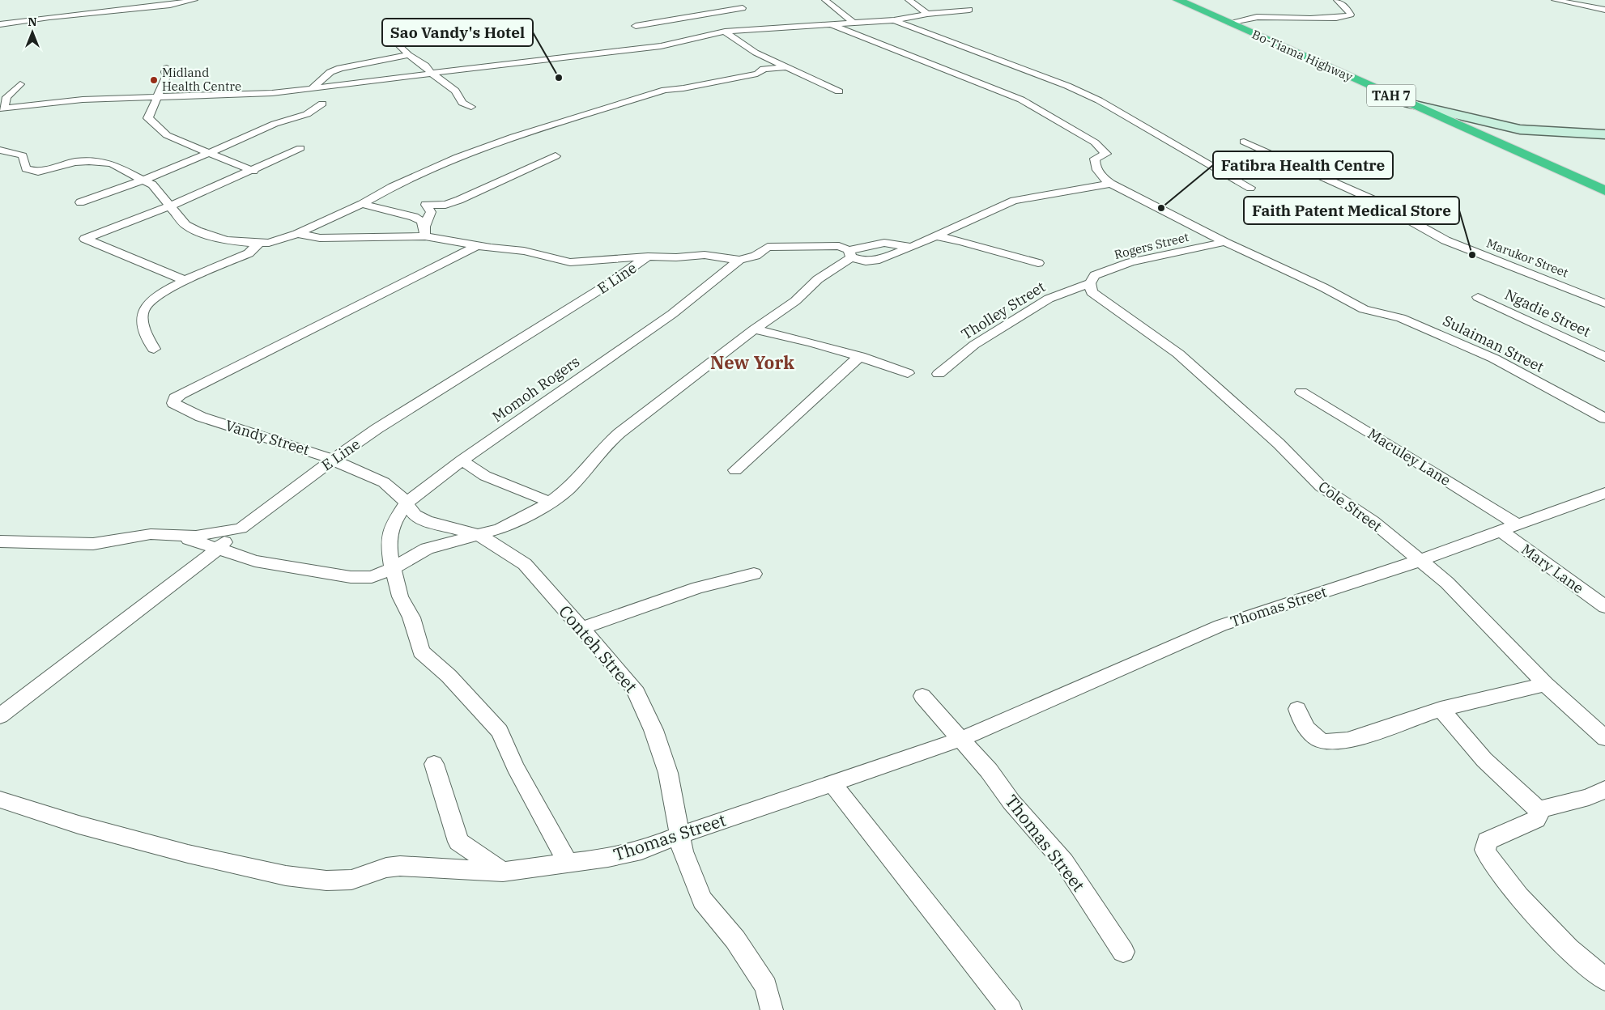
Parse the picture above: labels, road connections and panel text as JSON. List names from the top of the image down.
{
  "streets": {
    "highway": ["Bo-Tiama Highway", "TAH 7"],
    "street": [
      "Rogers Street",
      "Marukor Street",
      "E Line",
      "Tholley Street",
      "Ngadie Street",
      "Sulaiman Street",
      "Momoh Rogers",
      "Vandy Street",
      "Maculey Lane",
      "Cole Street",
      "Mary Lane",
      "Thomas Street",
      "Conteh Street"
    ]
  },
  "crossings": [
    ["Rogers Street", "Tholley Street"],
    ["Rogers Street", "Sulaiman Street"],
    ["Rogers Street", "Cole Street"],
    ["E Line", "Vandy Street"],
    ["Tholley Street", "Cole Street"],
    ["Momoh Rogers", "Vandy Street"],
    ["Momoh Rogers", "Thomas Street"],
    ["Vandy Street", "Conteh Street"],
    ["Maculey Lane", "Mary Lane"],
    ["Maculey Lane", "Thomas Street"],
    ["Cole Street", "Thomas Street"],
    ["Mary Lane", "Thomas Street"],
    ["Thomas Street", "Conteh Street"]
  ],
  "districts": ["New York"],
  "places": [
    "Sao Vandy's Hotel",
    "Midland Health Centre",
    "Fatibra Health Centre",
    "Faith Patent Medical Store"
  ],
  "north": "top"
}
